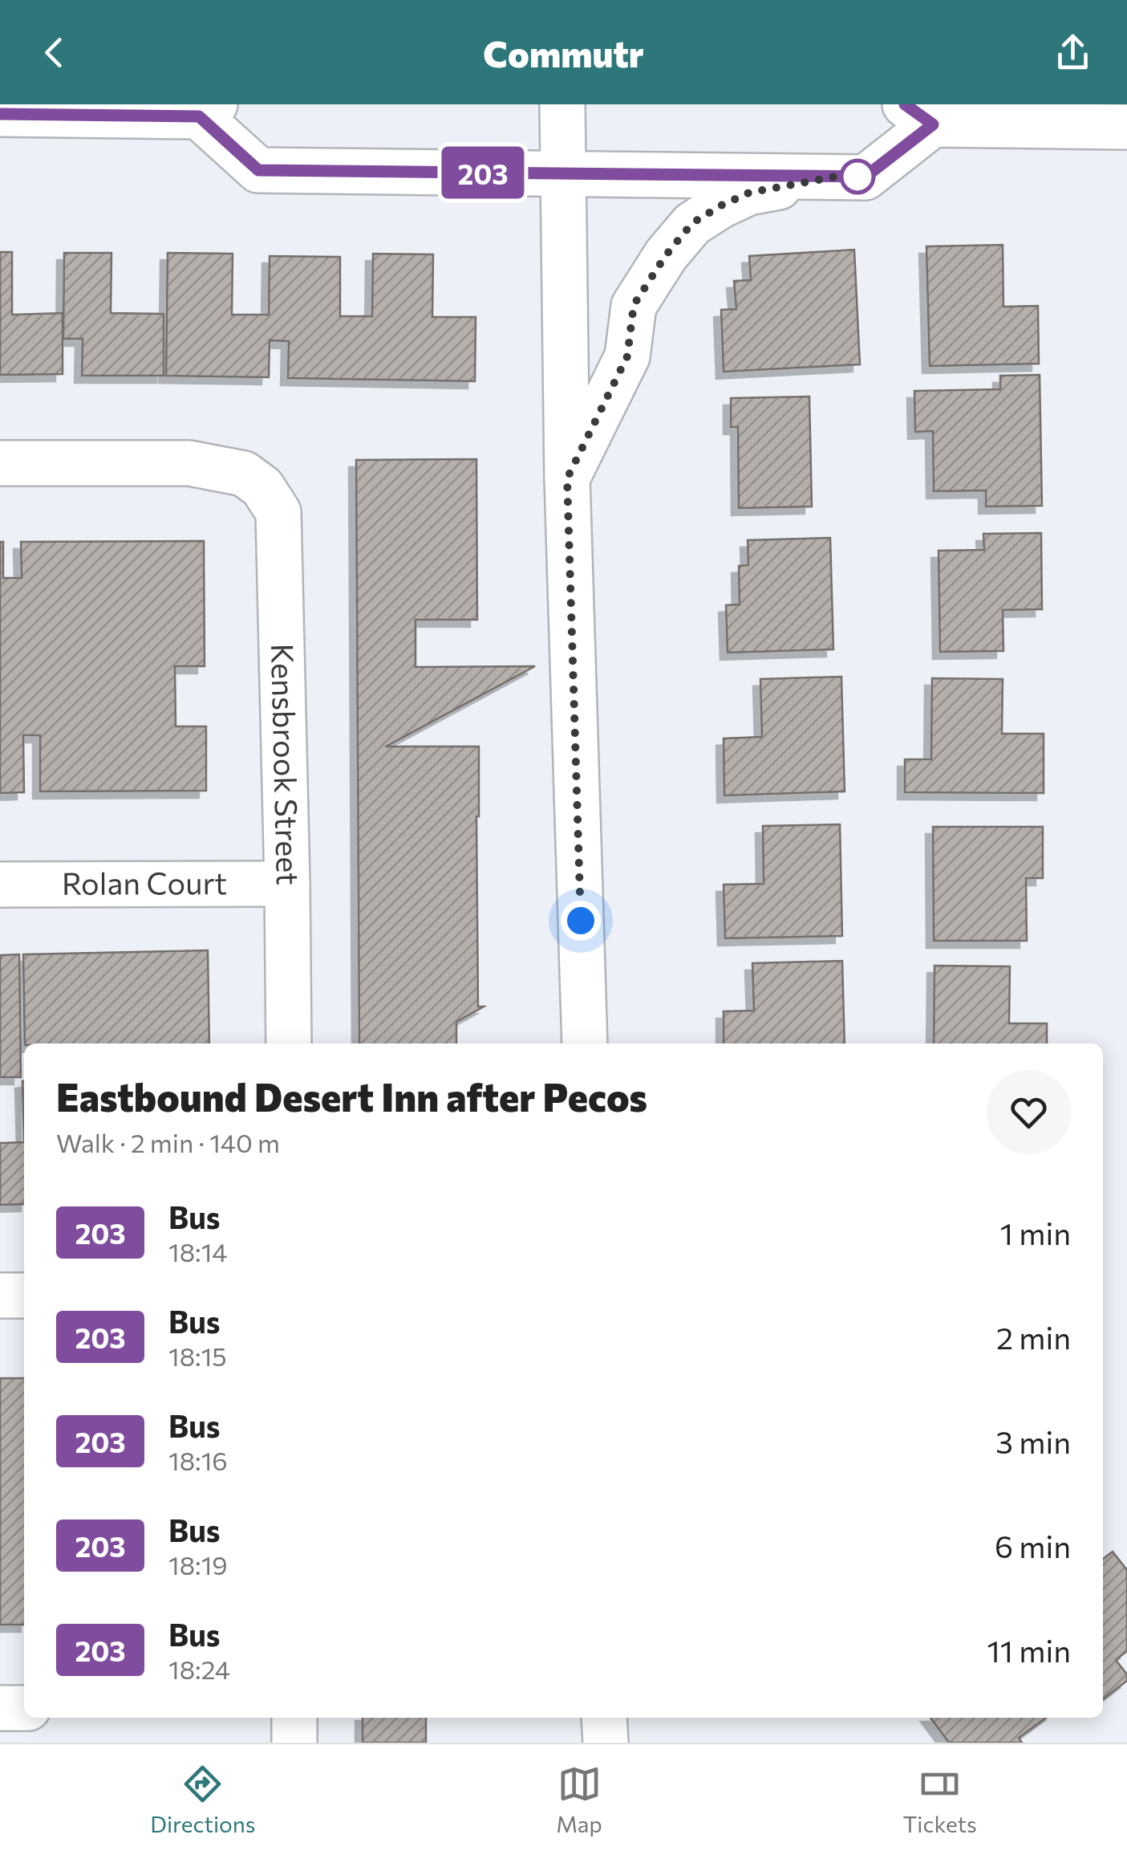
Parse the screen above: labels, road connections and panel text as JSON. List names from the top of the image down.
{
  "streets": {
    "street": ["Kensbrook Street", "Rolan Court"]
  },
  "crossings": [
    ["Kensbrook Street", "Rolan Court"]
  ],
  "lines": ["bus line 203"],
  "page": {
    "header": "Commutr",
    "on_map": "203",
    "heading": ["Eastbound Desert Inn after Pecos", "Walk · 2 min · 140 m"],
    "list": [
      {
        "mark": "203",
        "name": "Bus",
        "note": "18:14",
        "value": "1 min"
      },
      {
        "mark": "203",
        "name": "Bus",
        "note": "18:15",
        "value": "2 min"
      },
      {
        "mark": "203",
        "name": "Bus",
        "note": "18:16",
        "value": "3 min"
      },
      {
        "mark": "203",
        "name": "Bus",
        "note": "18:19",
        "value": "6 min"
      },
      {
        "mark": "203",
        "name": "Bus",
        "note": "18:24",
        "value": "11 min"
      }
    ],
    "tabs": ["Directions", "Map", "Tickets"]
  }
}
